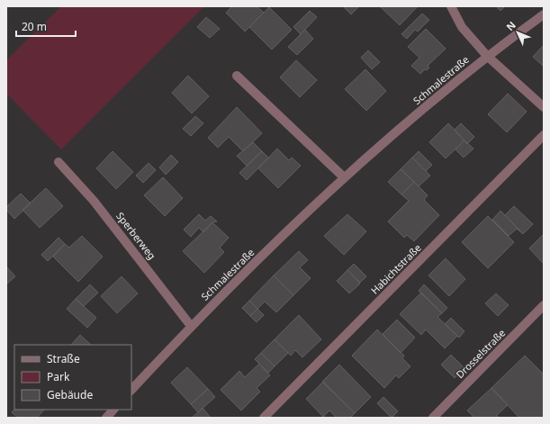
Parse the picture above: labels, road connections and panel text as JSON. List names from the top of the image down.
{
  "streets": {
    "street": [
      "Schmalestraße",
      "Sperberweg",
      "Habichtstraße",
      "Drosselstraße"
    ]
  },
  "crossings": [
    ["Schmalestraße", "Sperberweg"]
  ],
  "legend": ["Straße", "Park", "Gebäude"],
  "scale_bar": "20 m",
  "north": "top left"
}
